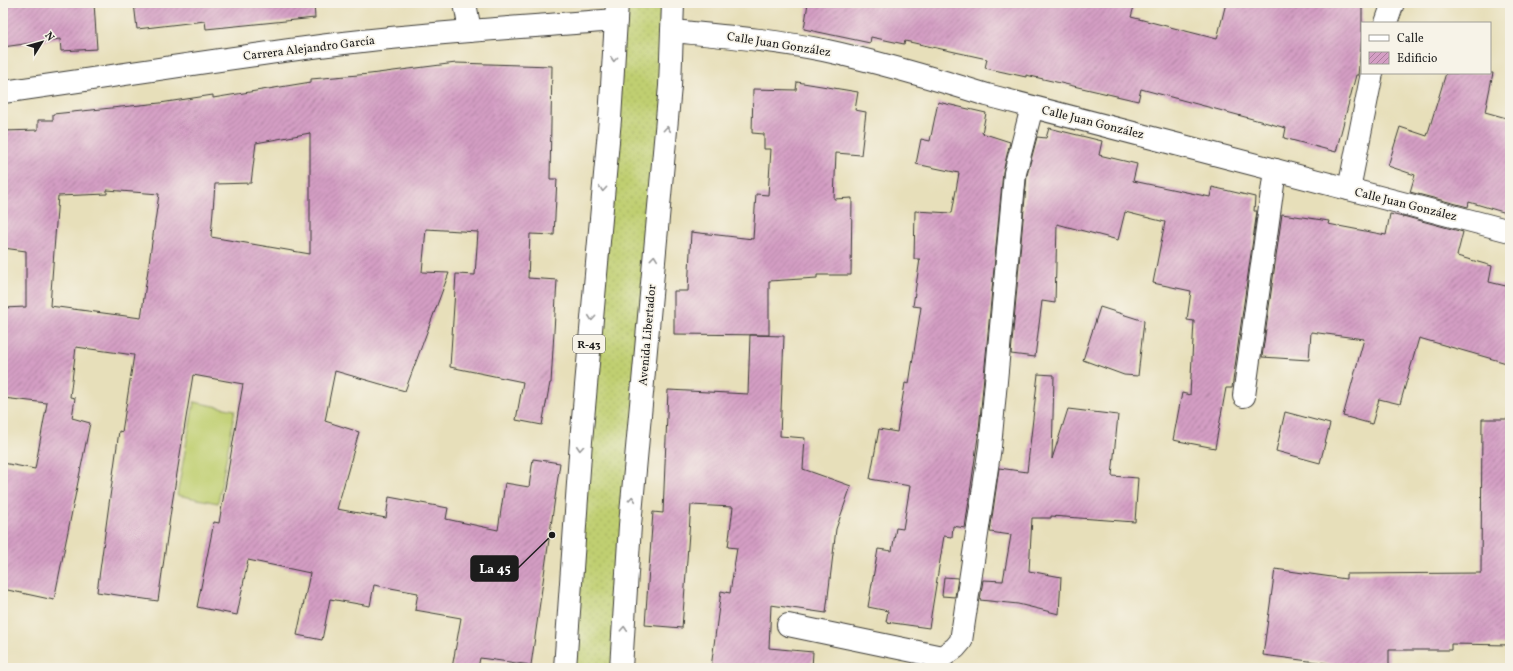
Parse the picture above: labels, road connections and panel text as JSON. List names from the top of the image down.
{
  "streets": {
    "street": [
      "Calle Juan González",
      "Carrera Alejandro García",
      "Avenida Libertador",
      "R-43"
    ]
  },
  "crossings": [
    ["Calle Juan González", "Avenida Libertador"],
    ["Carrera Alejandro García", "R-43"]
  ],
  "places": ["La 45"],
  "legend": ["Calle", "Edificio"],
  "north": "top right"
}
